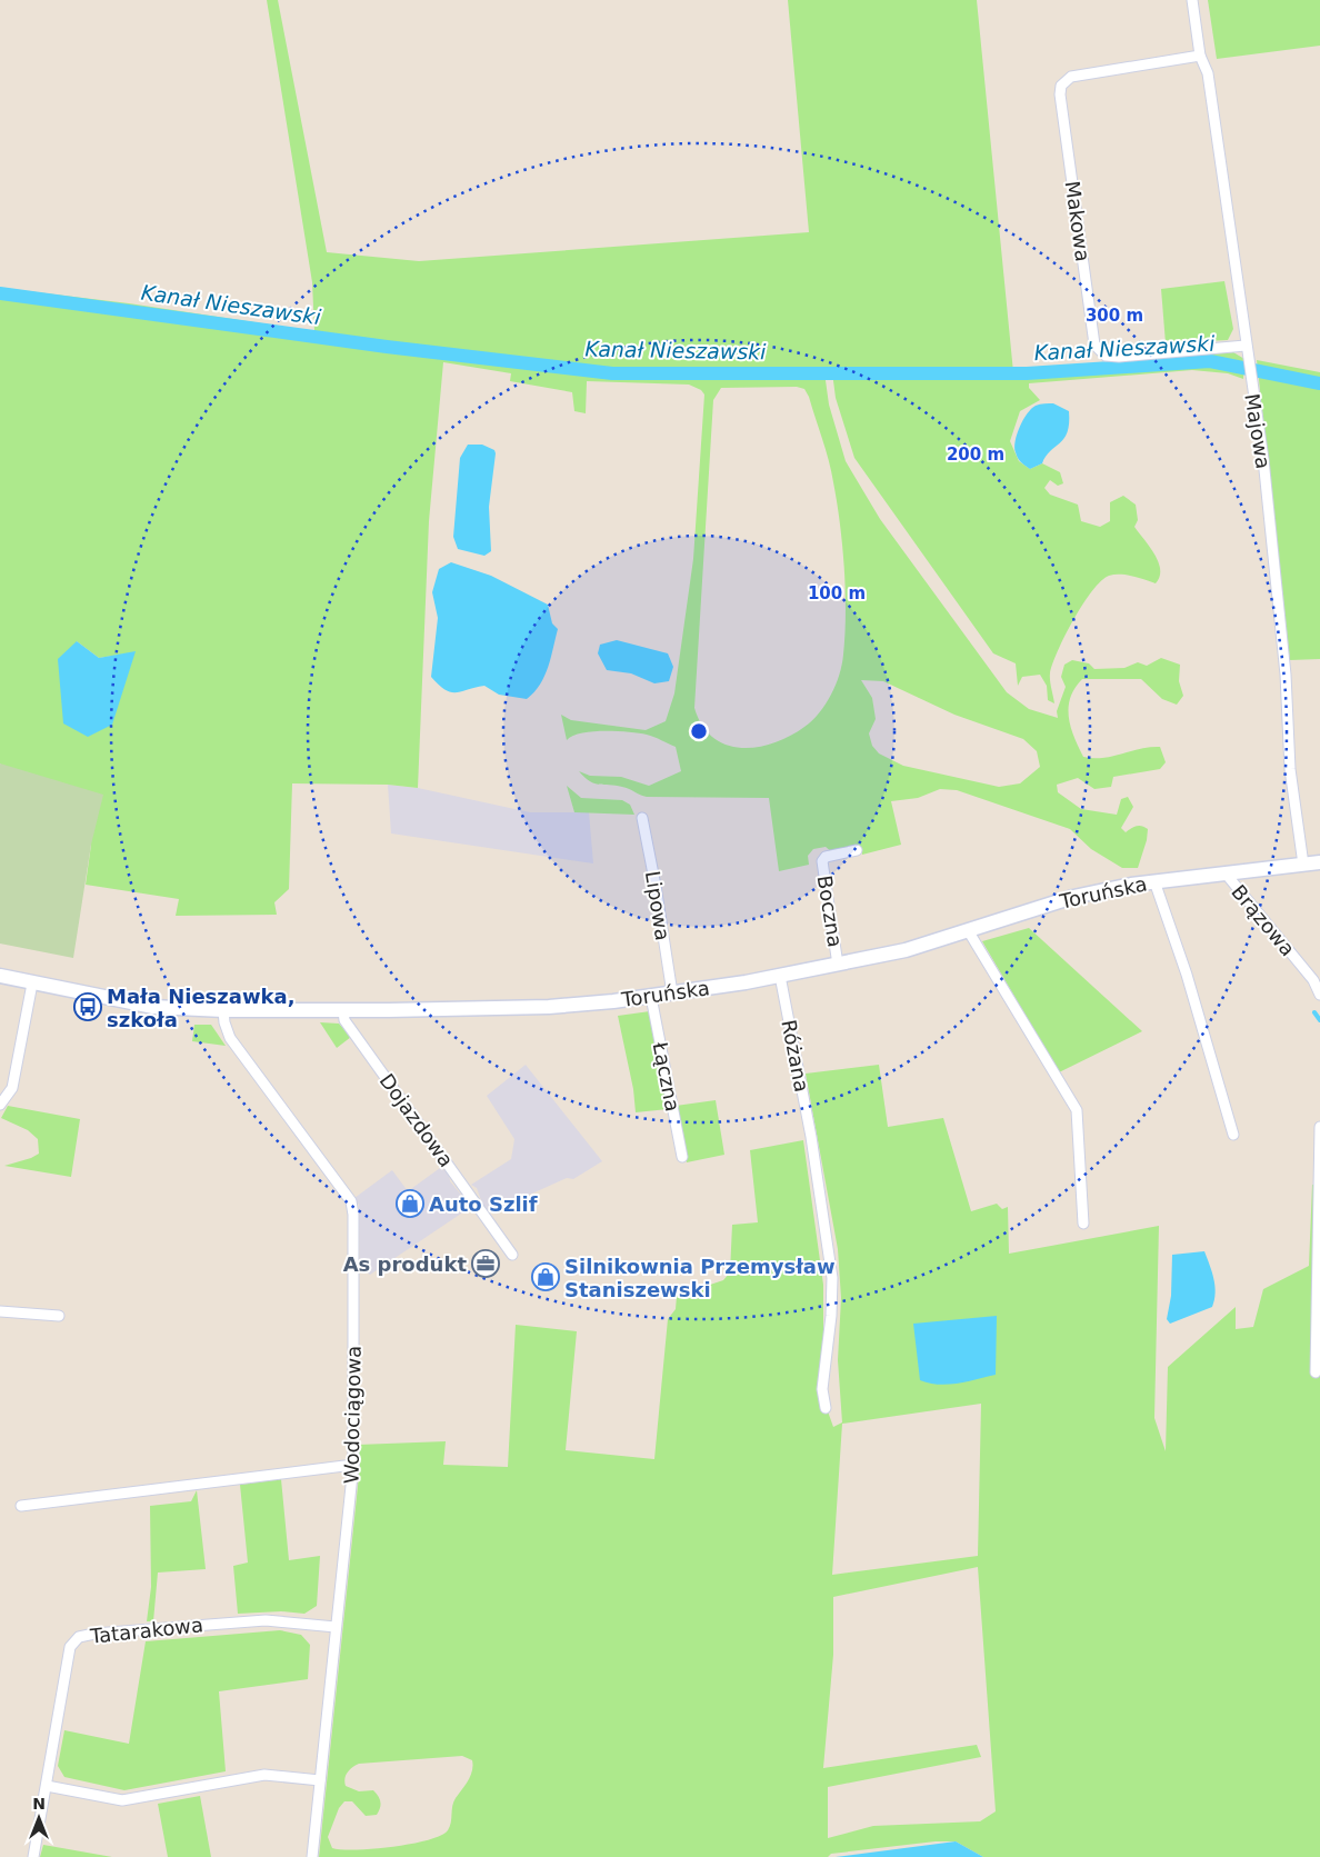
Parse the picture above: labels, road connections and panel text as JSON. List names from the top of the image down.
{
  "streets": {
    "main road": ["Toruńska"],
    "street": [
      "Makowa",
      "Majowa",
      "Lipowa",
      "Boczna",
      "Brązowa",
      "Różana",
      "Łączna",
      "Dojazdowa",
      "Wodociągowa",
      "Tatarakowa"
    ]
  },
  "crossings": [
    ["Makowa", "Majowa"],
    ["Majowa", "Toruńska"],
    ["Toruńska", "Lipowa"],
    ["Toruńska", "Boczna"],
    ["Toruńska", "Brązowa"],
    ["Toruńska", "Różana"],
    ["Toruńska", "Łączna"],
    ["Toruńska", "Dojazdowa"],
    ["Toruńska", "Wodociągowa"],
    ["Wodociągowa", "Tatarakowa"]
  ],
  "water": ["Kanał Nieszawski"],
  "places": {
    "bus stop": ["Mała Nieszawka, szkoła"],
    "shop": ["Auto Szlif", "Silnikownia Przemysław Staniszewski"],
    "office": ["As produkt"]
  },
  "north": "top",
  "rings": ["300 m", "200 m", "100 m"]
}
